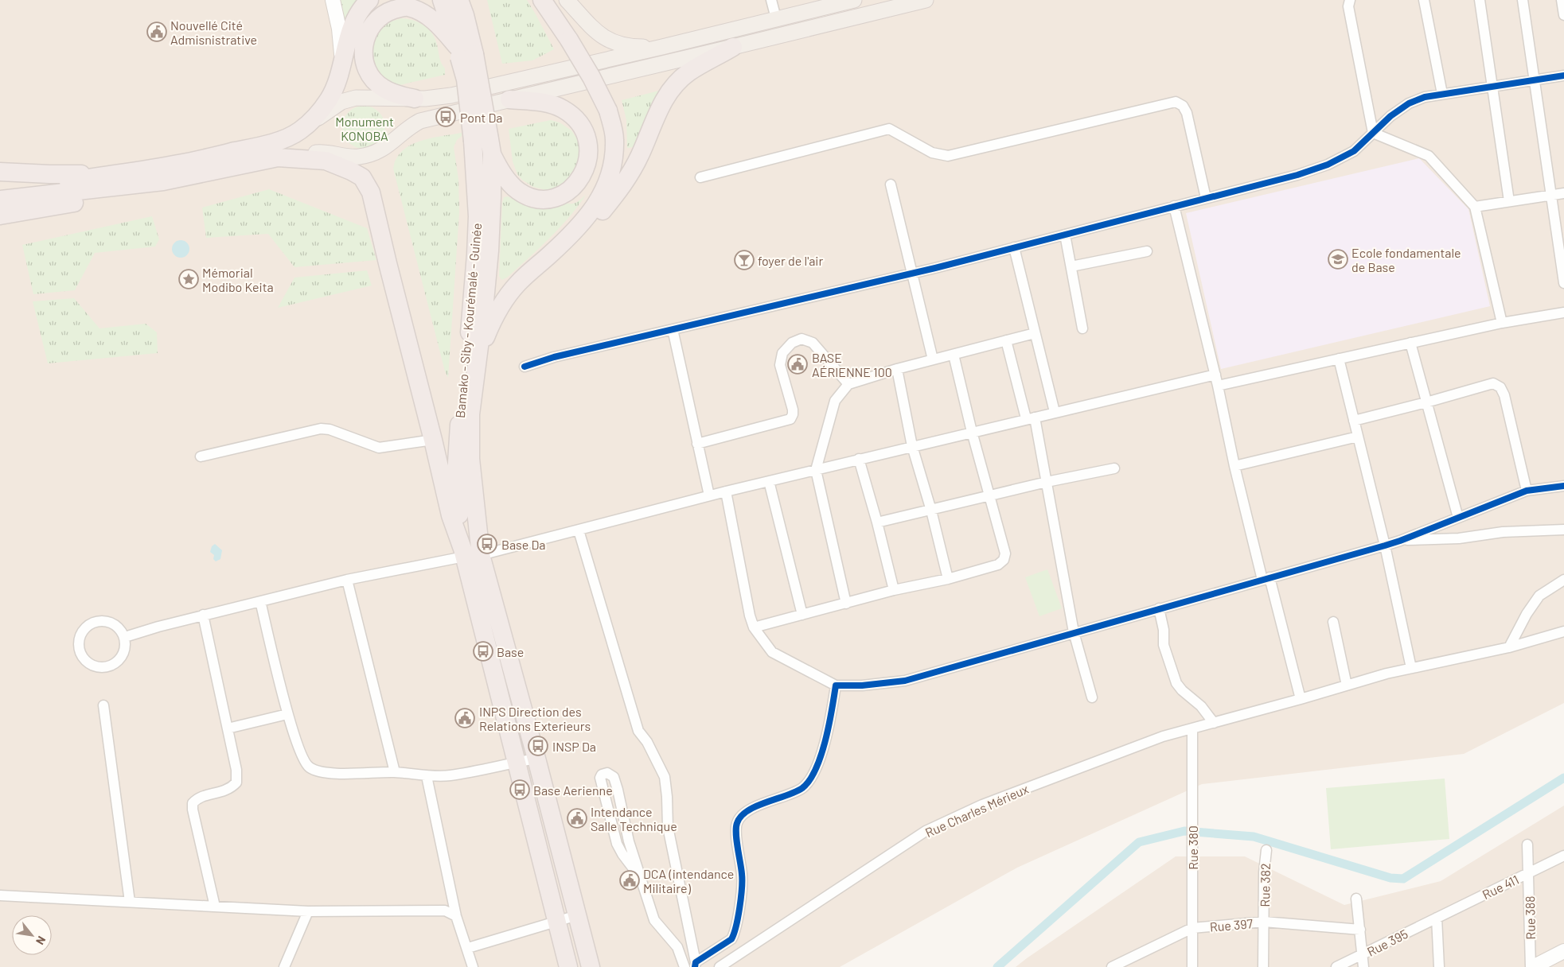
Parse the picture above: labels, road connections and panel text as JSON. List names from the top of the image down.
{
  "streets": {
    "highway": ["Bamako - Siby - Kourémalé - Guinée"],
    "street": [
      "Rue Charles Mérieux",
      "Rue 380",
      "Rue 382",
      "Rue 411",
      "Rue 388",
      "Rue 397",
      "Rue 395"
    ]
  },
  "crossings": [
    ["Rue Charles Mérieux", "Rue 380"],
    ["Rue 380", "Rue 397"],
    ["Rue 382", "Rue 397"],
    ["Rue 411", "Rue 388"],
    ["Rue 411", "Rue 395"]
  ],
  "parks": ["Monument KONOBA"],
  "places": {
    "public building": [
      "Nouvellé Cité Admisnistrative",
      "BASE AÉRIENNE 100",
      "INPS Direction des Relations Exterieurs",
      "Intendance Salle Technique",
      "DCA (intendance Militaire)"
    ],
    "bus stop": [
      "Pont Da",
      "Base Da",
      "Base",
      "INSP Da",
      "Base Aerienne"
    ],
    "school or university": ["Ecole fondamentale de Base"],
    "bar": ["foyer de l'air"],
    "place": ["Mémorial Modibo Keita"]
  },
  "north": "bottom right"
}
